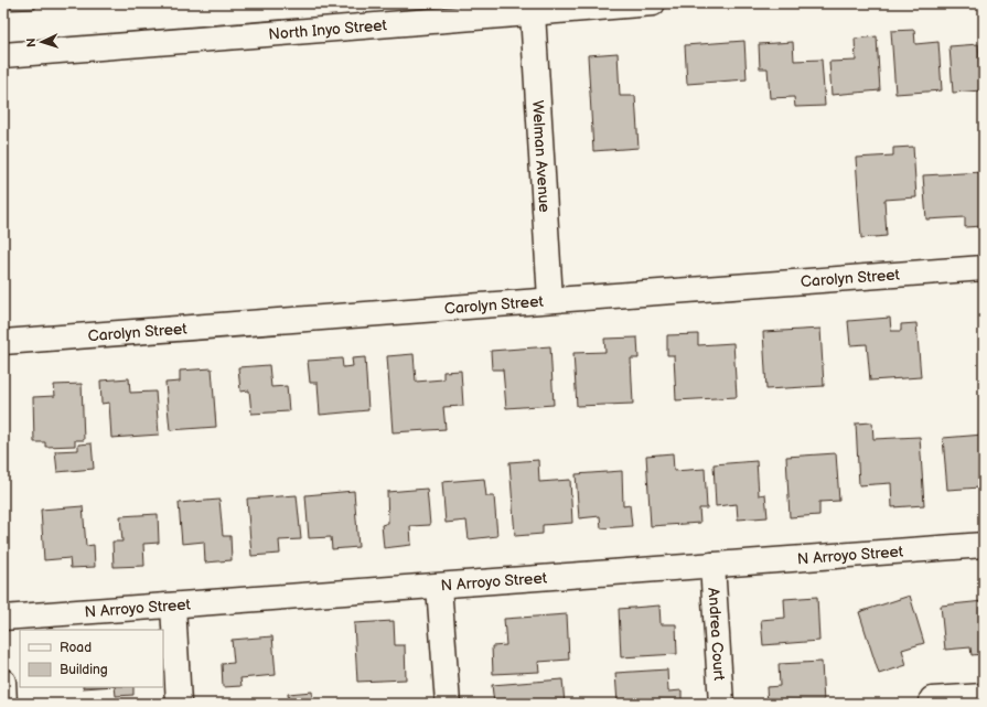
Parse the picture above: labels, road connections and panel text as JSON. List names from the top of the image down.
{
  "streets": {
    "street": [
      "North Inyo Street",
      "Welman Avenue",
      "Carolyn Street",
      "N Arroyo Street",
      "Andrea Court"
    ]
  },
  "crossings": [
    ["North Inyo Street", "Welman Avenue"],
    ["Welman Avenue", "Carolyn Street"],
    ["N Arroyo Street", "Andrea Court"]
  ],
  "legend": ["Road", "Building"],
  "north": "left"
}
